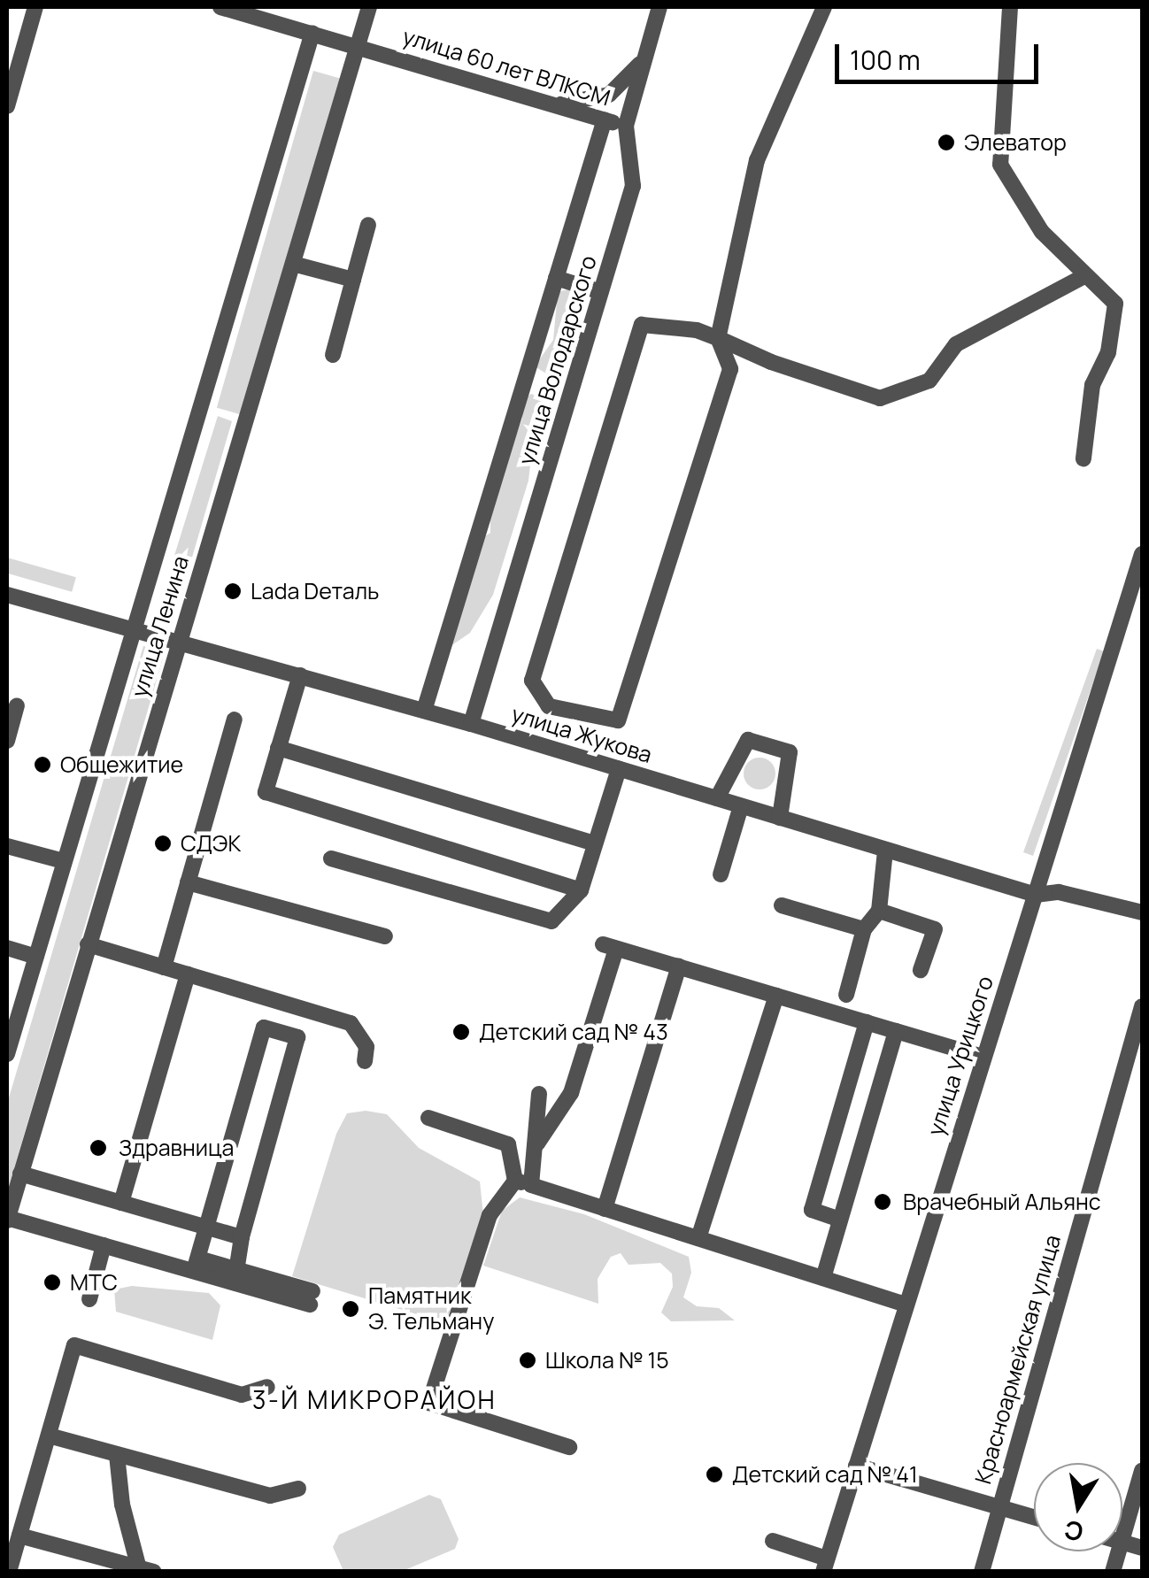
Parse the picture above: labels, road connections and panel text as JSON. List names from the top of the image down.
{
  "streets": {
    "street": [
      "улица 60 лет ВЛКСМ",
      "улица Володарского",
      "улица Ленина",
      "улица Жукова",
      "улица Урицкого",
      "Красноармейская улица"
    ]
  },
  "crossings": [
    ["улица 60 лет ВЛКСМ", "улица Володарского"],
    ["улица 60 лет ВЛКСМ", "улица Ленина"],
    ["улица Володарского", "улица Жукова"],
    ["улица Ленина", "улица Жукова"],
    ["улица Жукова", "улица Урицкого"]
  ],
  "districts": ["3-Й МИКРОРАЙОН"],
  "places": [
    "Элеватор",
    "Lada Dеталь",
    "Общежитие",
    "СДЭК",
    "Детский сад № 43",
    "Здравница",
    "Врачебный Альянс",
    "МТС",
    "Памятник Э. Тельману",
    "Школа № 15",
    "Детский сад № 41"
  ],
  "scale_bar": "100 m",
  "north": "bottom"
}
